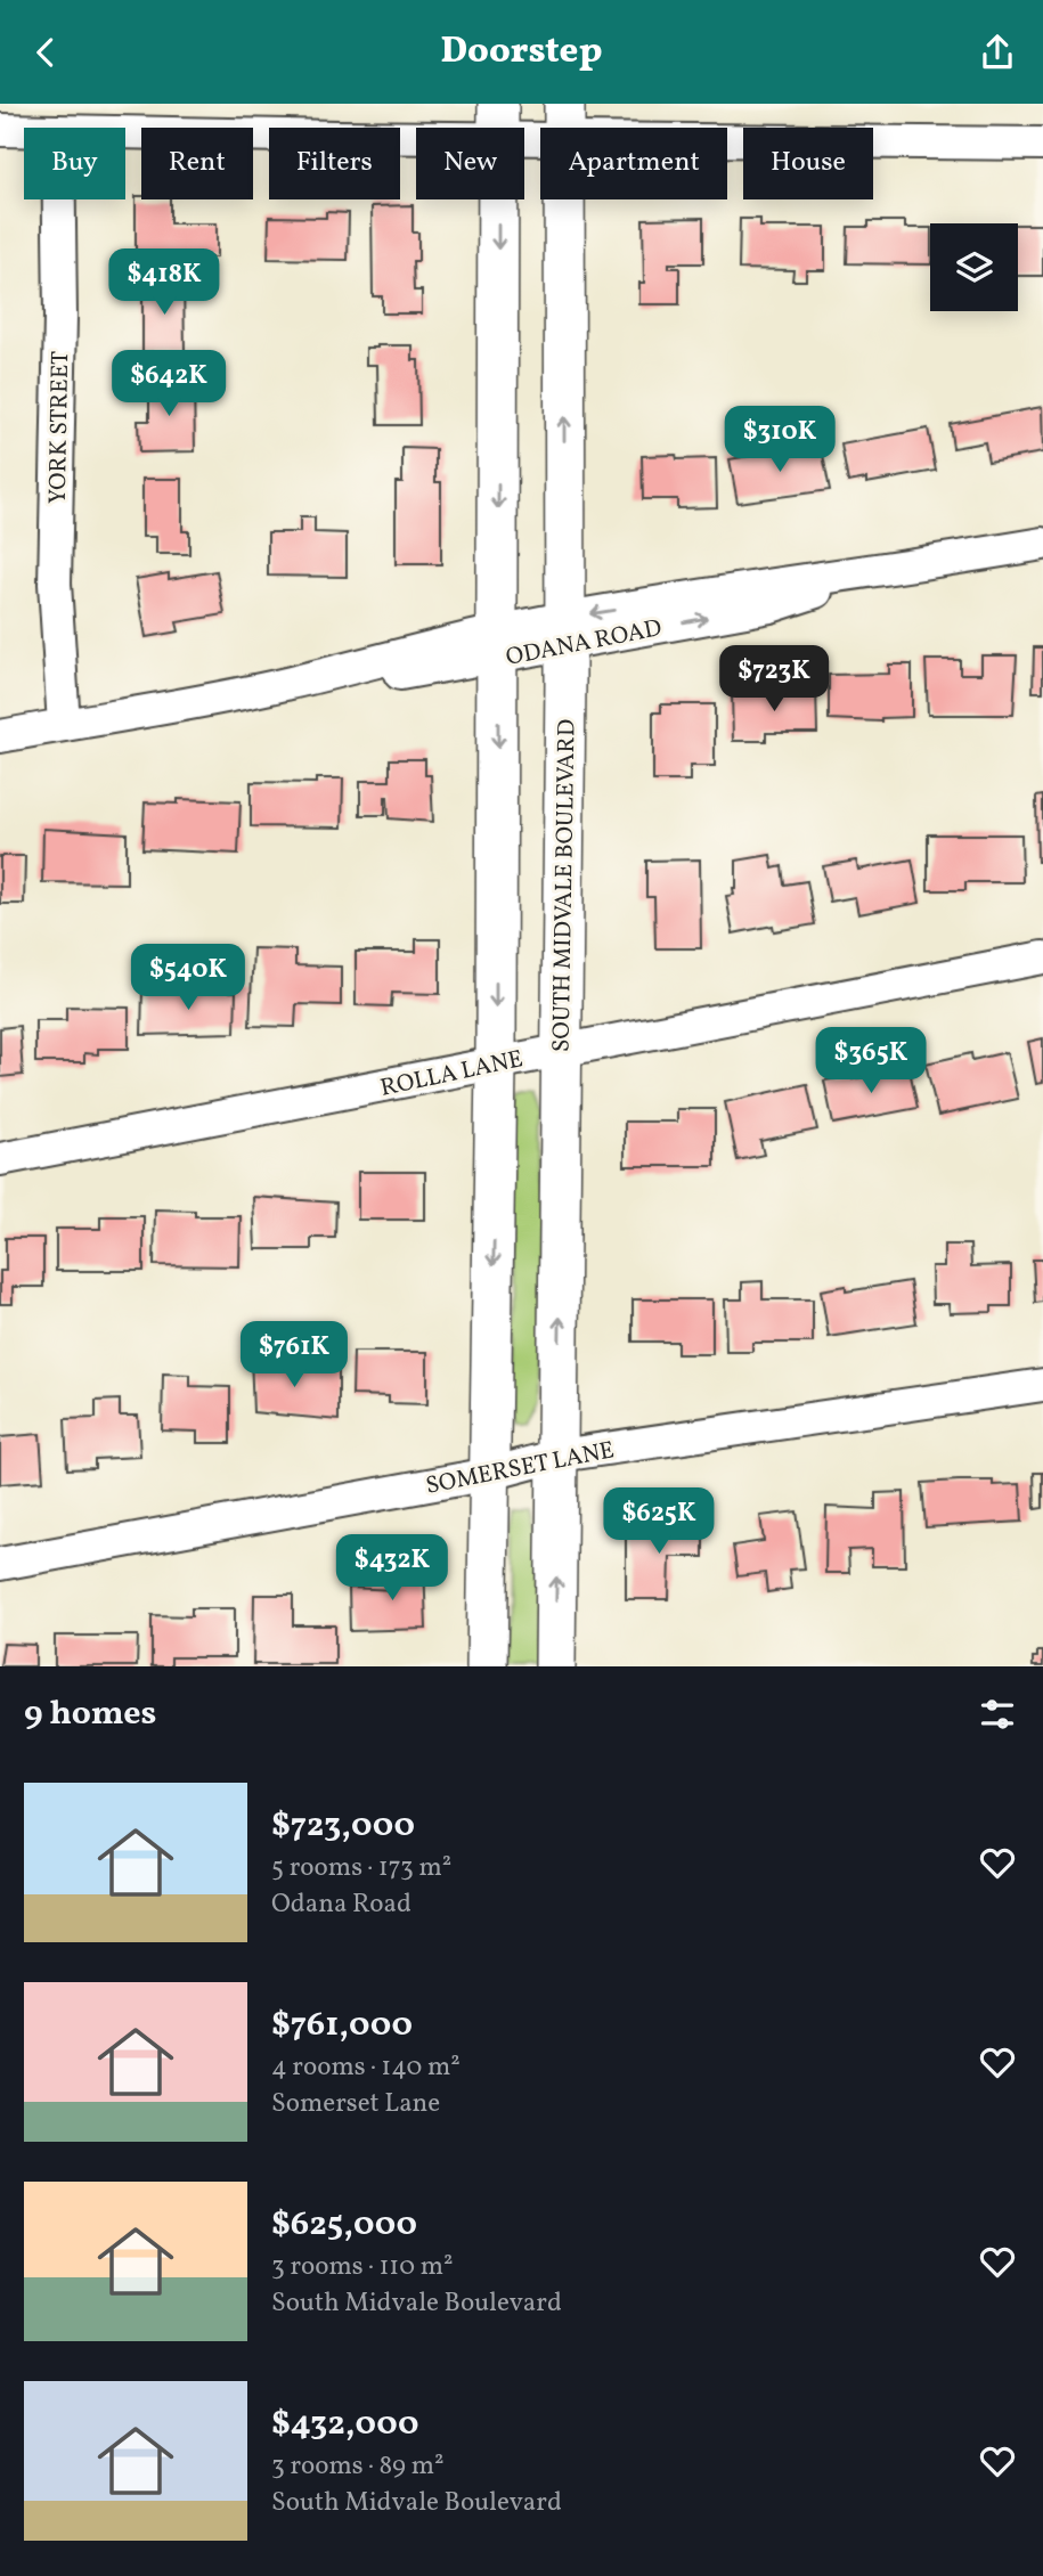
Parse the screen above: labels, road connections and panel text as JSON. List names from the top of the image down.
{
  "streets": {
    "main road": ["SOUTH MIDVALE BOULEVARD"],
    "street": [
      "YORK STREET",
      "ODANA ROAD",
      "ROLLA LANE",
      "SOMERSET LANE"
    ]
  },
  "crossings": [
    ["YORK STREET", "ODANA ROAD"],
    ["ODANA ROAD", "SOUTH MIDVALE BOULEVARD"],
    ["SOUTH MIDVALE BOULEVARD", "ROLLA LANE"],
    ["SOUTH MIDVALE BOULEVARD", "SOMERSET LANE"]
  ],
  "page": {
    "header": "Doorstep",
    "chip": [
      "Buy",
      "Rent",
      "Filters",
      "New",
      "Apartment",
      "House"
    ],
    "price": [
      "$418K",
      "$642K",
      "$310K",
      "$723K",
      "$540K",
      "$365K",
      "$761K",
      "$625K",
      "$432K"
    ],
    "heading": "9 homes",
    "list": [
      {
        "name": "$723,000",
        "note": "5 rooms · 173 m² · Odana Road"
      },
      {
        "name": "$761,000",
        "note": "4 rooms · 140 m² · Somerset Lane"
      },
      {
        "name": "$625,000",
        "note": "3 rooms · 110 m² · South Midvale Boulevard"
      },
      {
        "name": "$432,000",
        "note": "3 rooms · 89 m² · South Midvale Boulevard"
      }
    ]
  }
}
